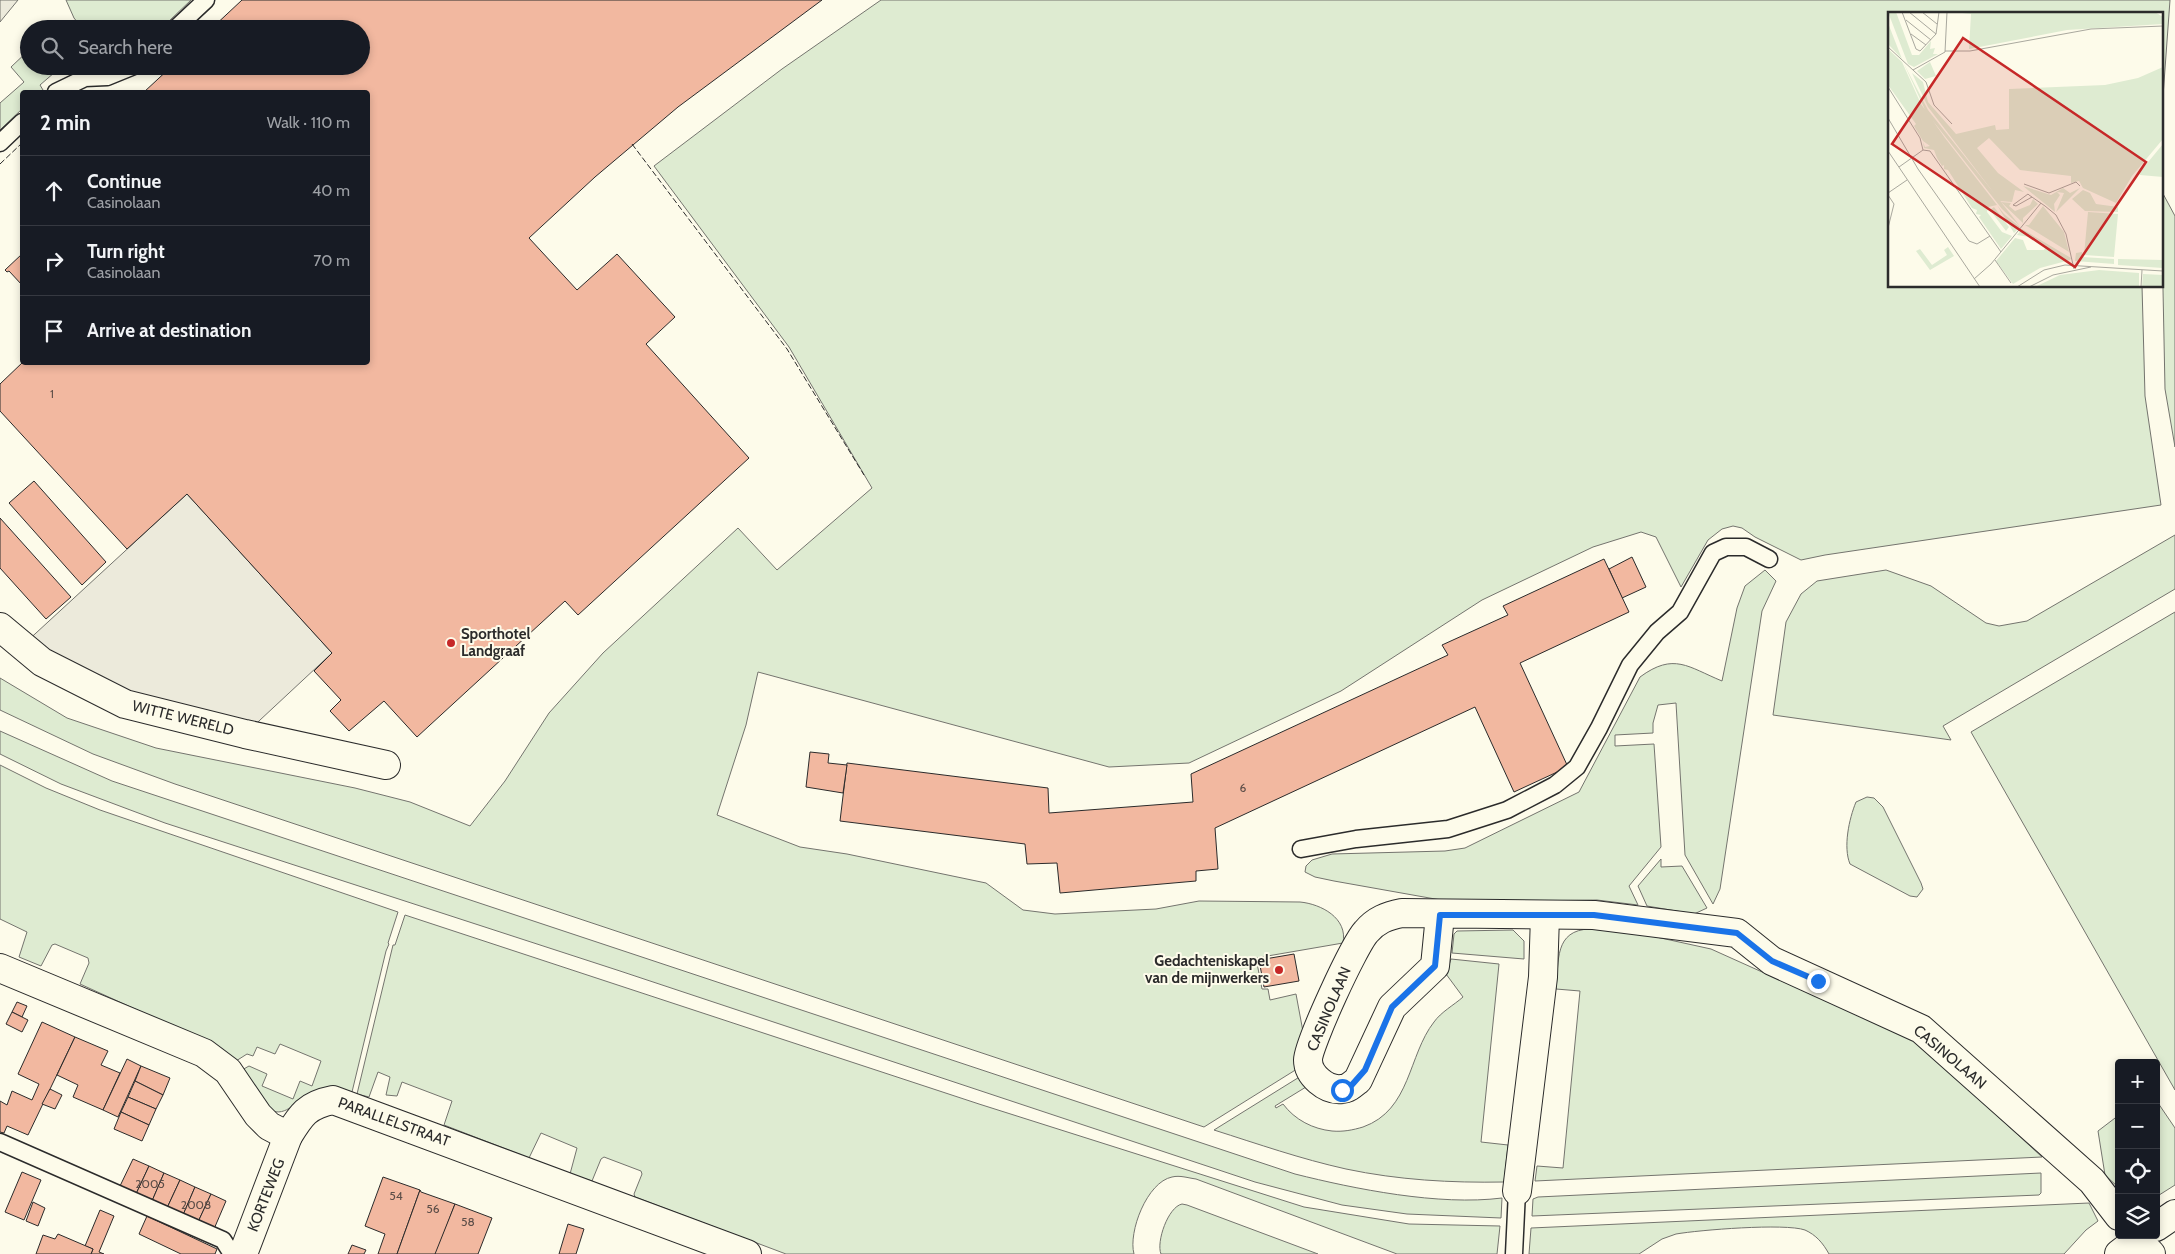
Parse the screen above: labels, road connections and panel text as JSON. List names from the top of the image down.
{
  "streets": {
    "street": [
      "WITTE WERELD",
      "CASINOLAAN",
      "PARALLELSTRAAT",
      "KORTEWEG"
    ]
  },
  "crossings": [
    ["PARALLELSTRAAT", "KORTEWEG"]
  ],
  "places": ["Sporthotel Landgraaf", "Gedachteniskapel van de mijnwerkers"],
  "house_numbers": [
    "1",
    "6",
    "2005",
    "54",
    "2008",
    "56",
    "58"
  ],
  "page": {
    "search": "Search here",
    "heading": ["2 min", "Walk · 110 m"],
    "list": [
      ["Continue", "Casinolaan", "40 m"],
      ["Turn right", "Casinolaan", "70 m"],
      "Arrive at destination"
    ],
    "map_buttons": ["+", "−"]
  }
}
